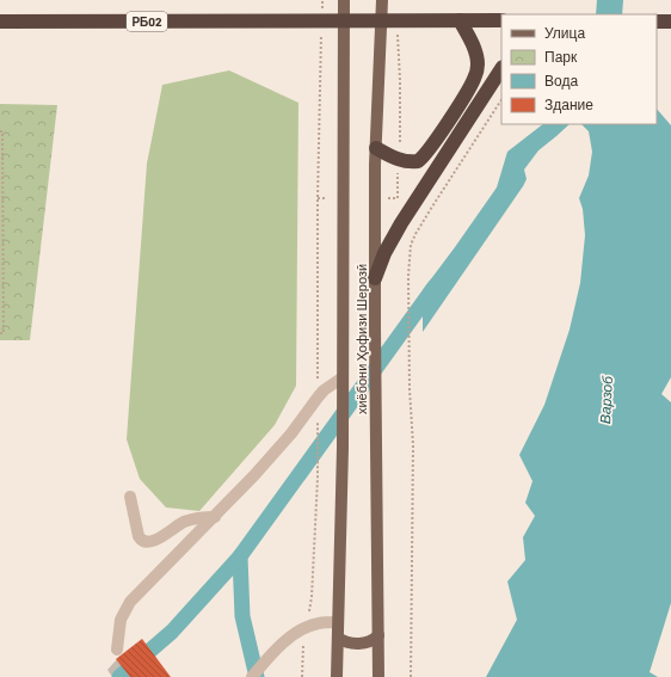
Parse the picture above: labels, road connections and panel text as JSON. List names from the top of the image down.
{
  "streets": {
    "highway": ["РБ02"],
    "main road": ["хиёбони Ҳофизи Шерозӣ"]
  },
  "water": ["Варзоб"],
  "legend": [
    "Улица",
    "Парк",
    "Вода",
    "Здание"
  ]
}
